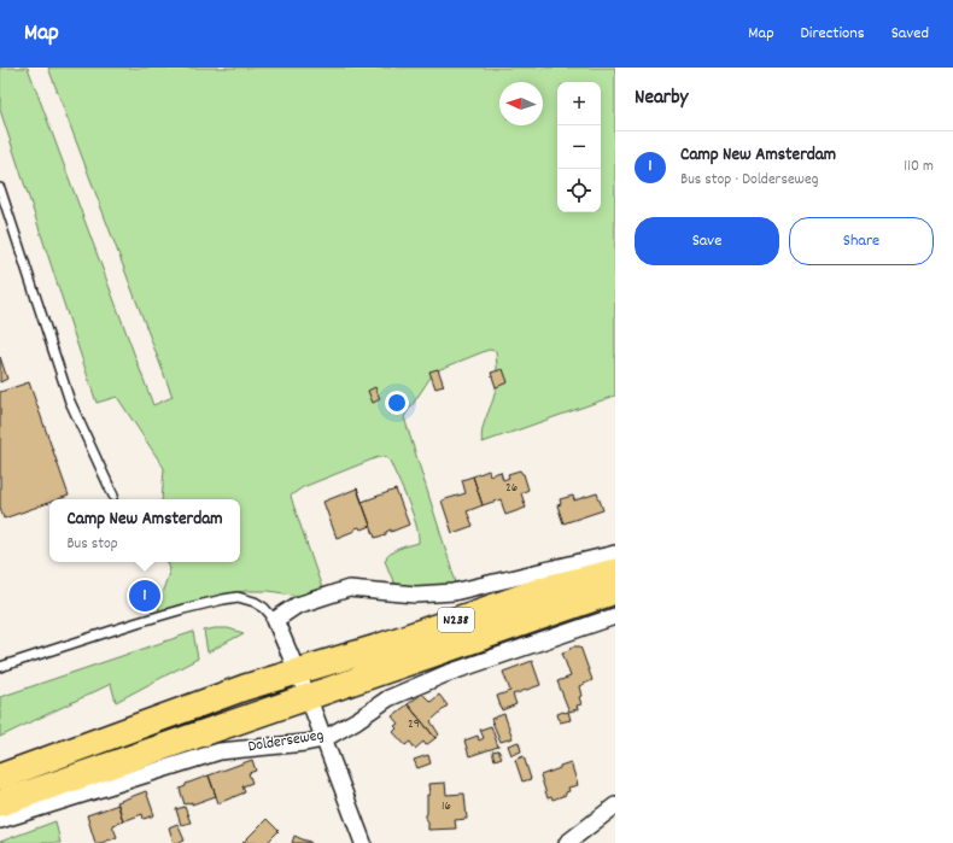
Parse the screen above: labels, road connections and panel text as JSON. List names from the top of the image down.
{
  "streets": {
    "main road": ["N238", "Dolderseweg"]
  },
  "house_numbers": ["26", "29", "16"],
  "north": "left",
  "page": {
    "header": "Map",
    "nav": ["Map", "Directions", "Saved"],
    "heading": "Nearby",
    "map_buttons": ["+", "−"],
    "list": [
      {
        "mark": "1",
        "name": "Camp New Amsterdam",
        "note": "Bus stop · Dolderseweg",
        "value": "110 m"
      }
    ],
    "buttons": ["Save", "Share"],
    "popup": ["Camp New Amsterdam", "Bus stop"],
    "pins": "1"
  }
}
